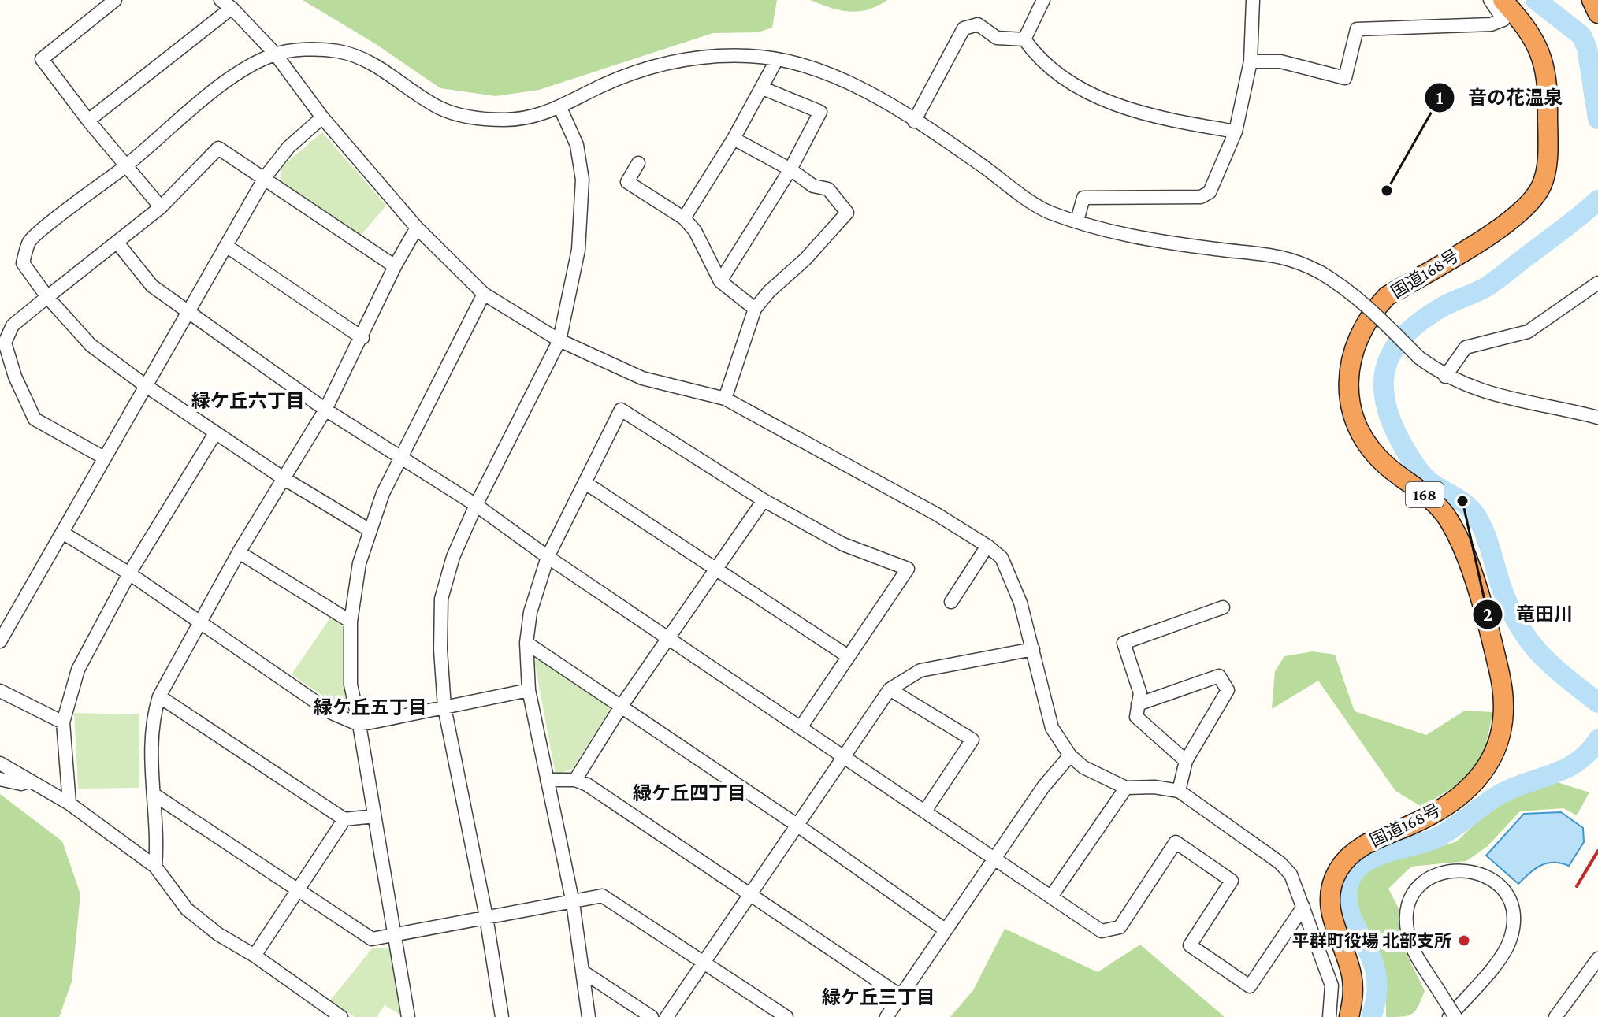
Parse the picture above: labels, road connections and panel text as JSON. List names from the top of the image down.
{
  "streets": {
    "highway": ["国道168号", "168"]
  },
  "districts": [
    "緑ケ丘六丁目",
    "緑ケ丘五丁目",
    "緑ケ丘四丁目",
    "緑ケ丘三丁目"
  ],
  "places": ["音の花温泉", "竜田川", "平群町役場 北部支所"]
}
